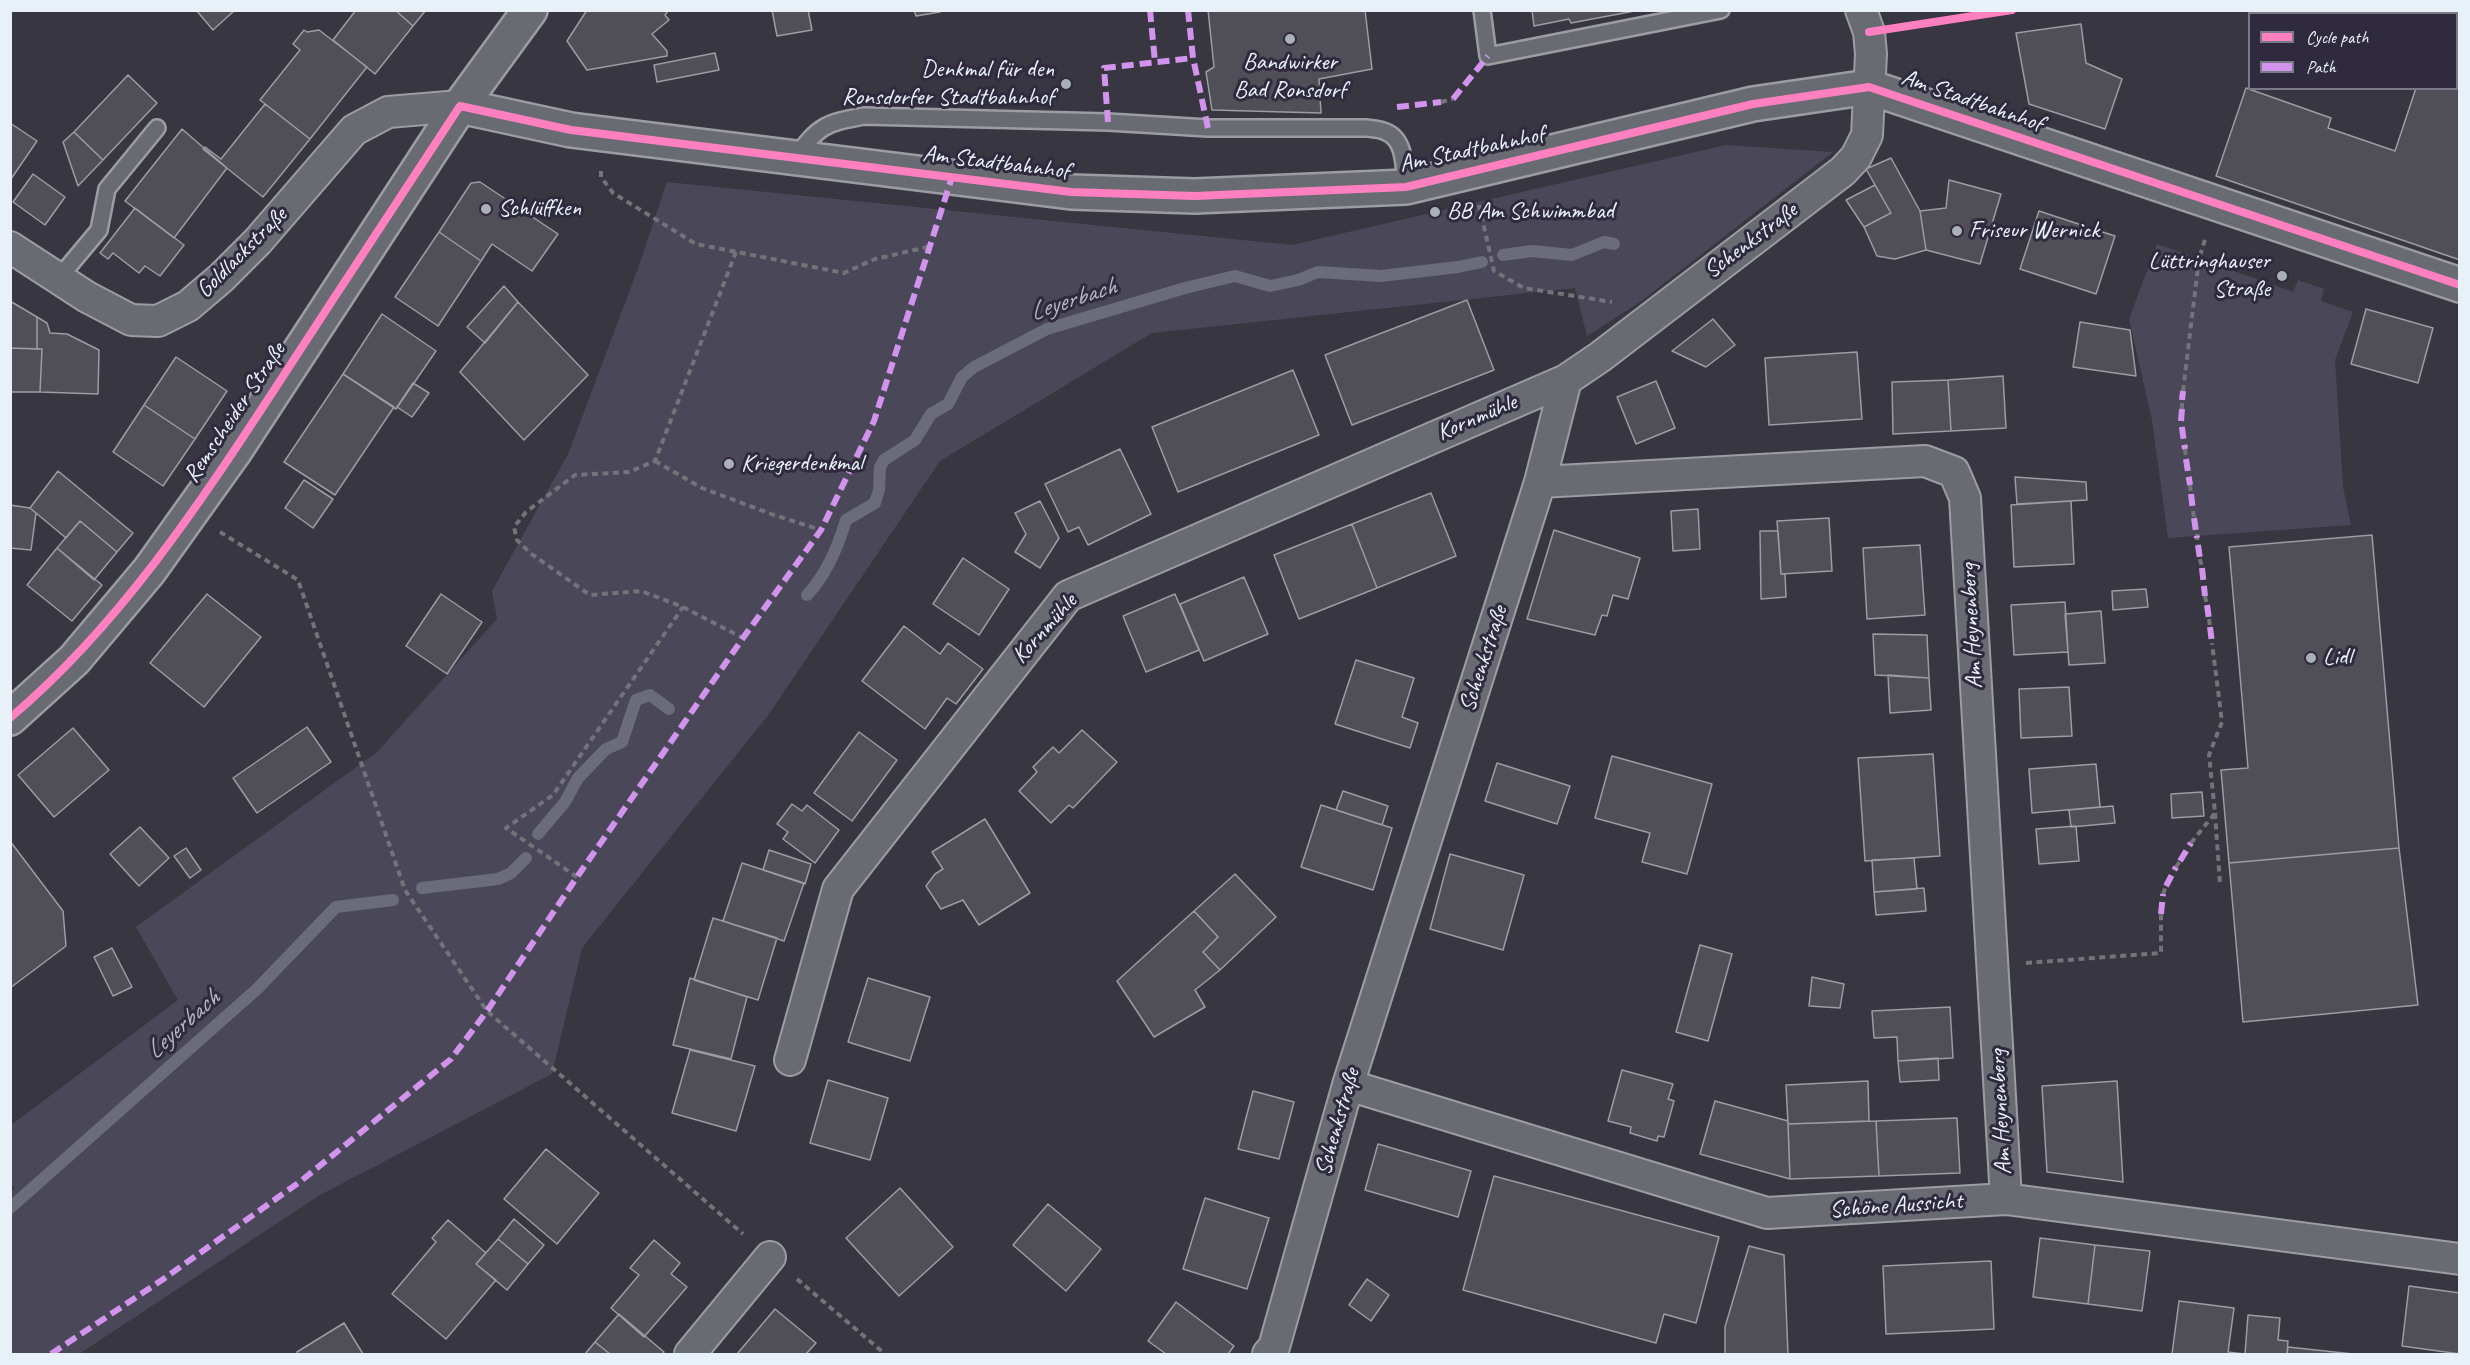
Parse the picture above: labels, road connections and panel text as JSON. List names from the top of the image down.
{
  "streets": {
    "main road": ["Am Stadtbahnhof", "Remscheider Straße"],
    "street": [
      "Schenkstraße",
      "Goldlackstraße",
      "Kornmühle",
      "Am Heynenberg",
      "Schöne Aussicht"
    ]
  },
  "crossings": [
    ["Am Stadtbahnhof", "Schenkstraße"],
    ["Am Stadtbahnhof", "Goldlackstraße"],
    ["Am Stadtbahnhof", "Remscheider Straße"],
    ["Schenkstraße", "Kornmühle"],
    ["Schenkstraße", "Am Heynenberg"],
    ["Schenkstraße", "Schöne Aussicht"],
    ["Goldlackstraße", "Remscheider Straße"],
    ["Am Heynenberg", "Schöne Aussicht"]
  ],
  "water": ["Leyerbach"],
  "places": [
    "Bandwirker Bad Ronsdorf",
    "Denkmal für den Ronsdorfer Stadtbahnhof",
    "Schlüffken",
    "BB Am Schwimmbad",
    "Friseur Wernick",
    "Lüttringhauser Straße",
    "Kriegerdenkmal",
    "Lidl"
  ],
  "legend": ["Cycle path", "Path"]
}
